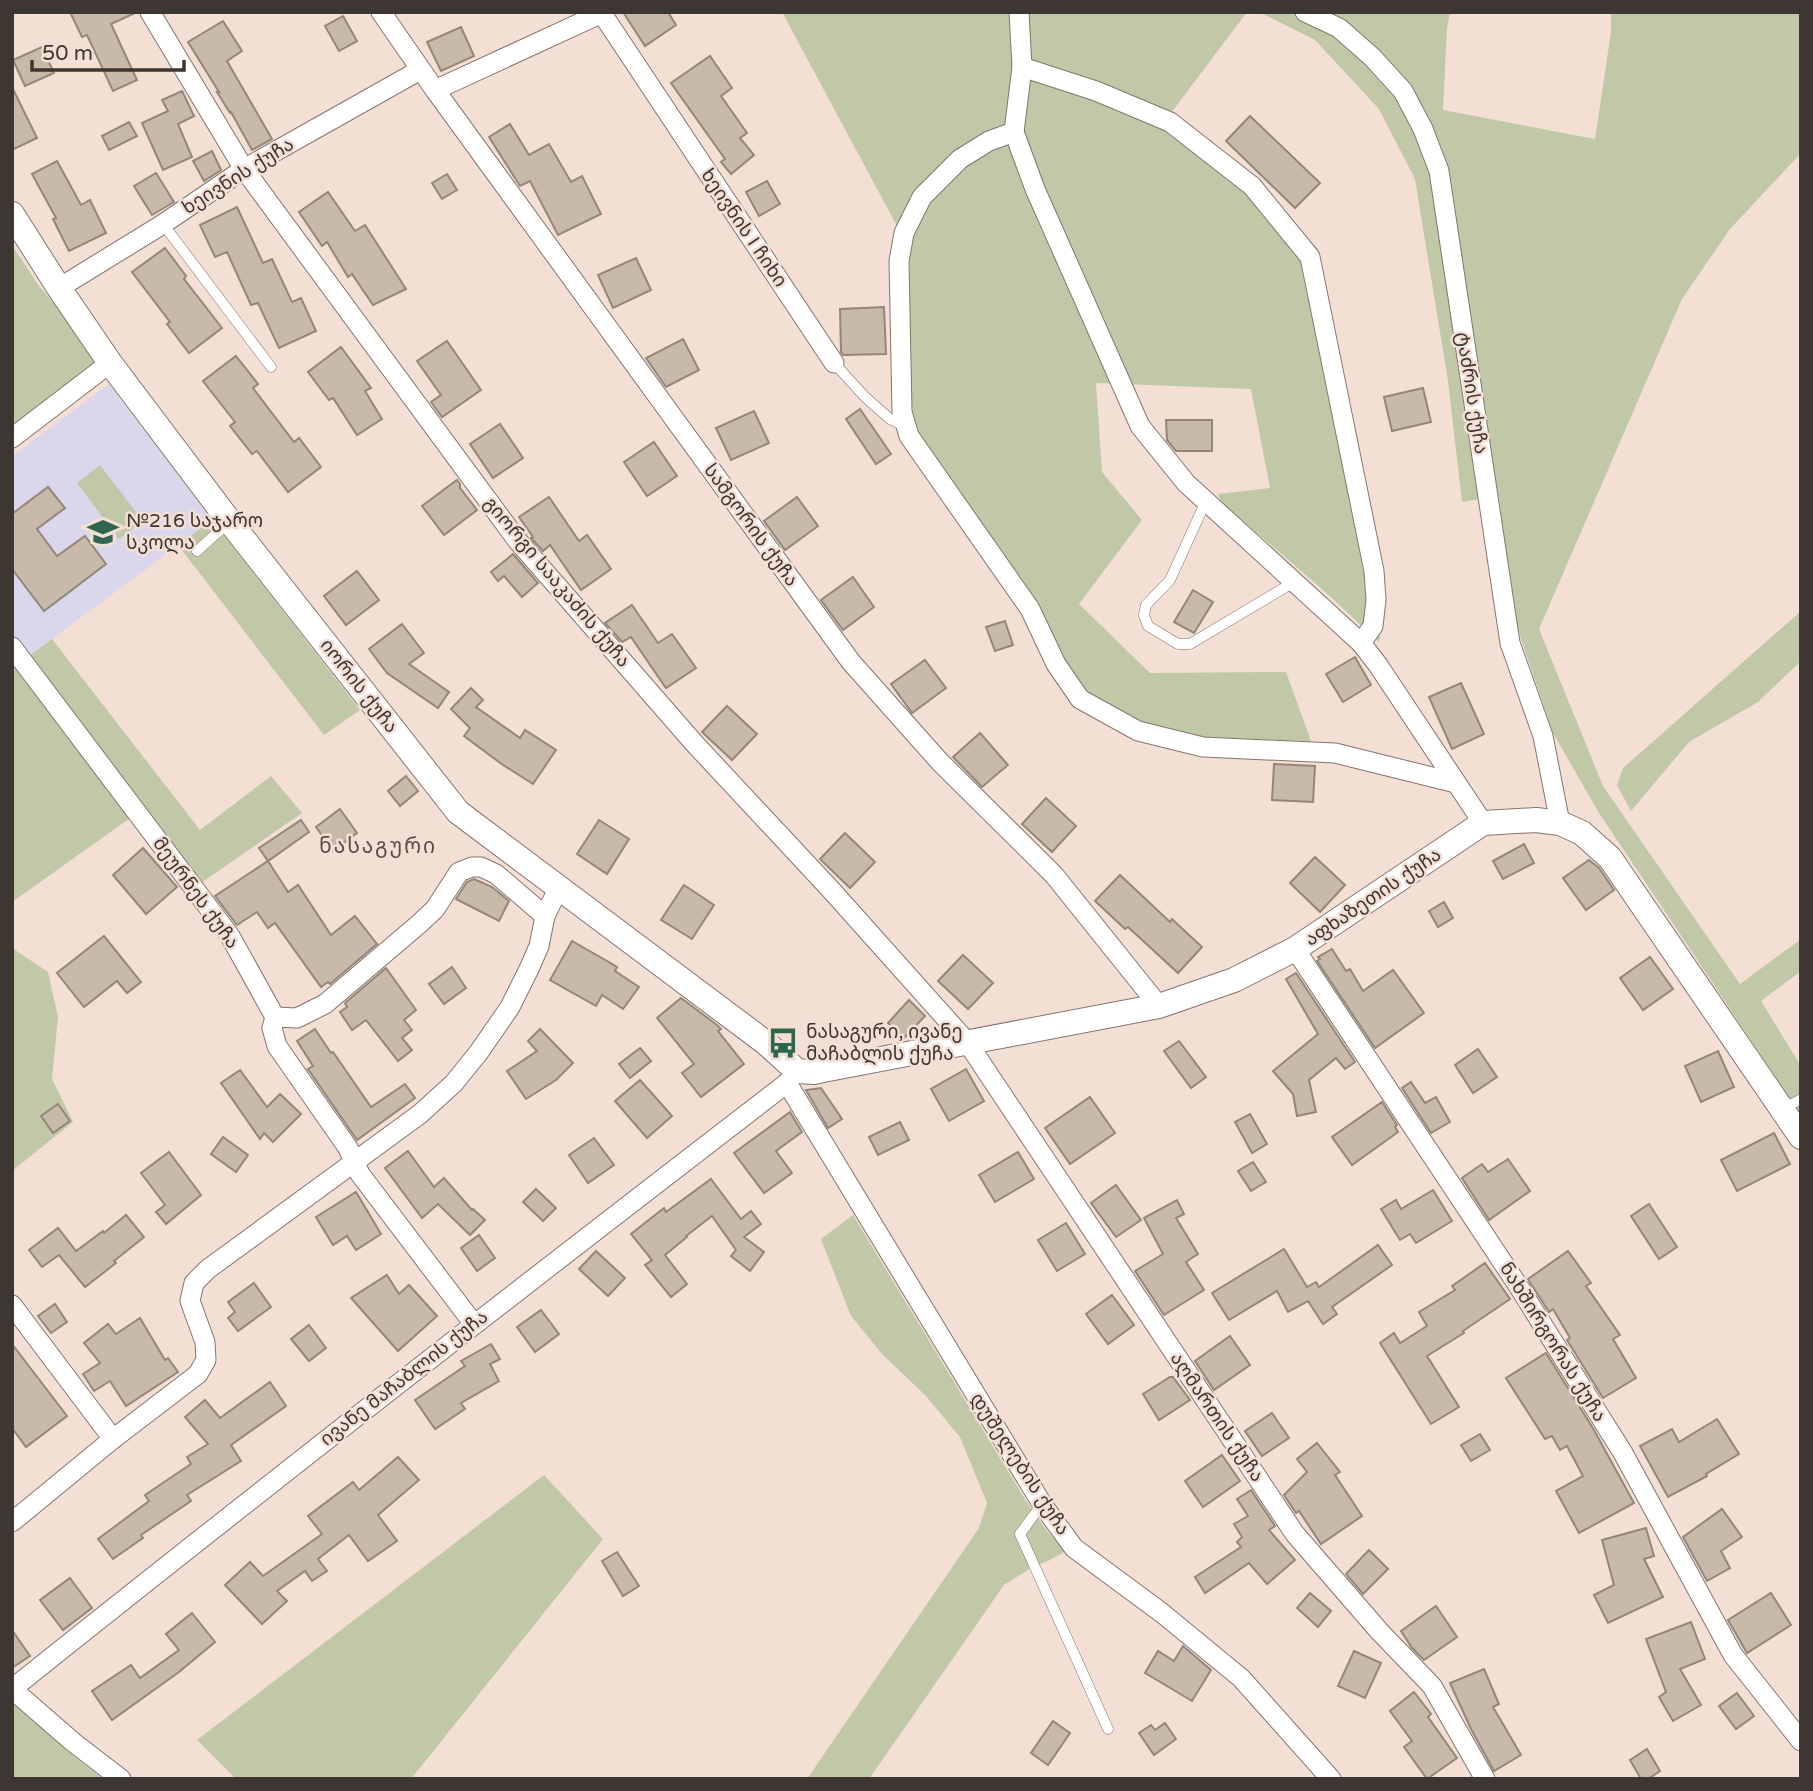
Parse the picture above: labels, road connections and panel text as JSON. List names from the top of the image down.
{
  "streets": {
    "street": [
      "ხეივნის ქუჩა",
      "ხეივნის I ჩიხი",
      "ტაძრის ქუჩა",
      "სამგორის ქუჩა",
      "გიორგი სააკაძის ქუჩა",
      "იორის ქუჩა",
      "მეურნეს ქუჩა",
      "აფხაზეთის ქუჩა",
      "ნახშირგორას ქუჩა",
      "ივანე მაჩაბლის ქუჩა",
      "აღმართის ქუჩა",
      "დუშელების ქუჩა"
    ]
  },
  "crossings": [
    ["ხეივნის ქუჩა", "სამგორის ქუჩა"],
    ["ხეივნის ქუჩა", "გიორგი სააკაძის ქუჩა"],
    ["ხეივნის ქუჩა", "იორის ქუჩა"],
    ["სამგორის ქუჩა", "აფხაზეთის ქუჩა"],
    ["გიორგი სააკაძის ქუჩა", "აფხაზეთის ქუჩა"],
    ["გიორგი სააკაძის ქუჩა", "აღმართის ქუჩა"],
    ["იორის ქუჩა", "აფხაზეთის ქუჩა"],
    ["იორის ქუჩა", "ივანე მაჩაბლის ქუჩა"],
    ["იორის ქუჩა", "დუშელების ქუჩა"],
    ["მეურნეს ქუჩა", "ივანე მაჩაბლის ქუჩა"],
    ["აფხაზეთის ქუჩა", "ნახშირგორას ქუჩა"],
    ["აფხაზეთის ქუჩა", "ივანე მაჩაბლის ქუჩა"],
    ["აფხაზეთის ქუჩა", "აღმართის ქუჩა"],
    ["აფხაზეთის ქუჩა", "დუშელების ქუჩა"],
    ["ივანე მაჩაბლის ქუჩა", "დუშელების ქუჩა"]
  ],
  "districts": ["ნასაგური"],
  "places": {
    "school or university": ["№216 საჯარო სკოლა"],
    "bus stop": ["ნასაგური, ივანე მაჩაბლის ქუჩა"]
  },
  "scale_bar": "50 m"
}
